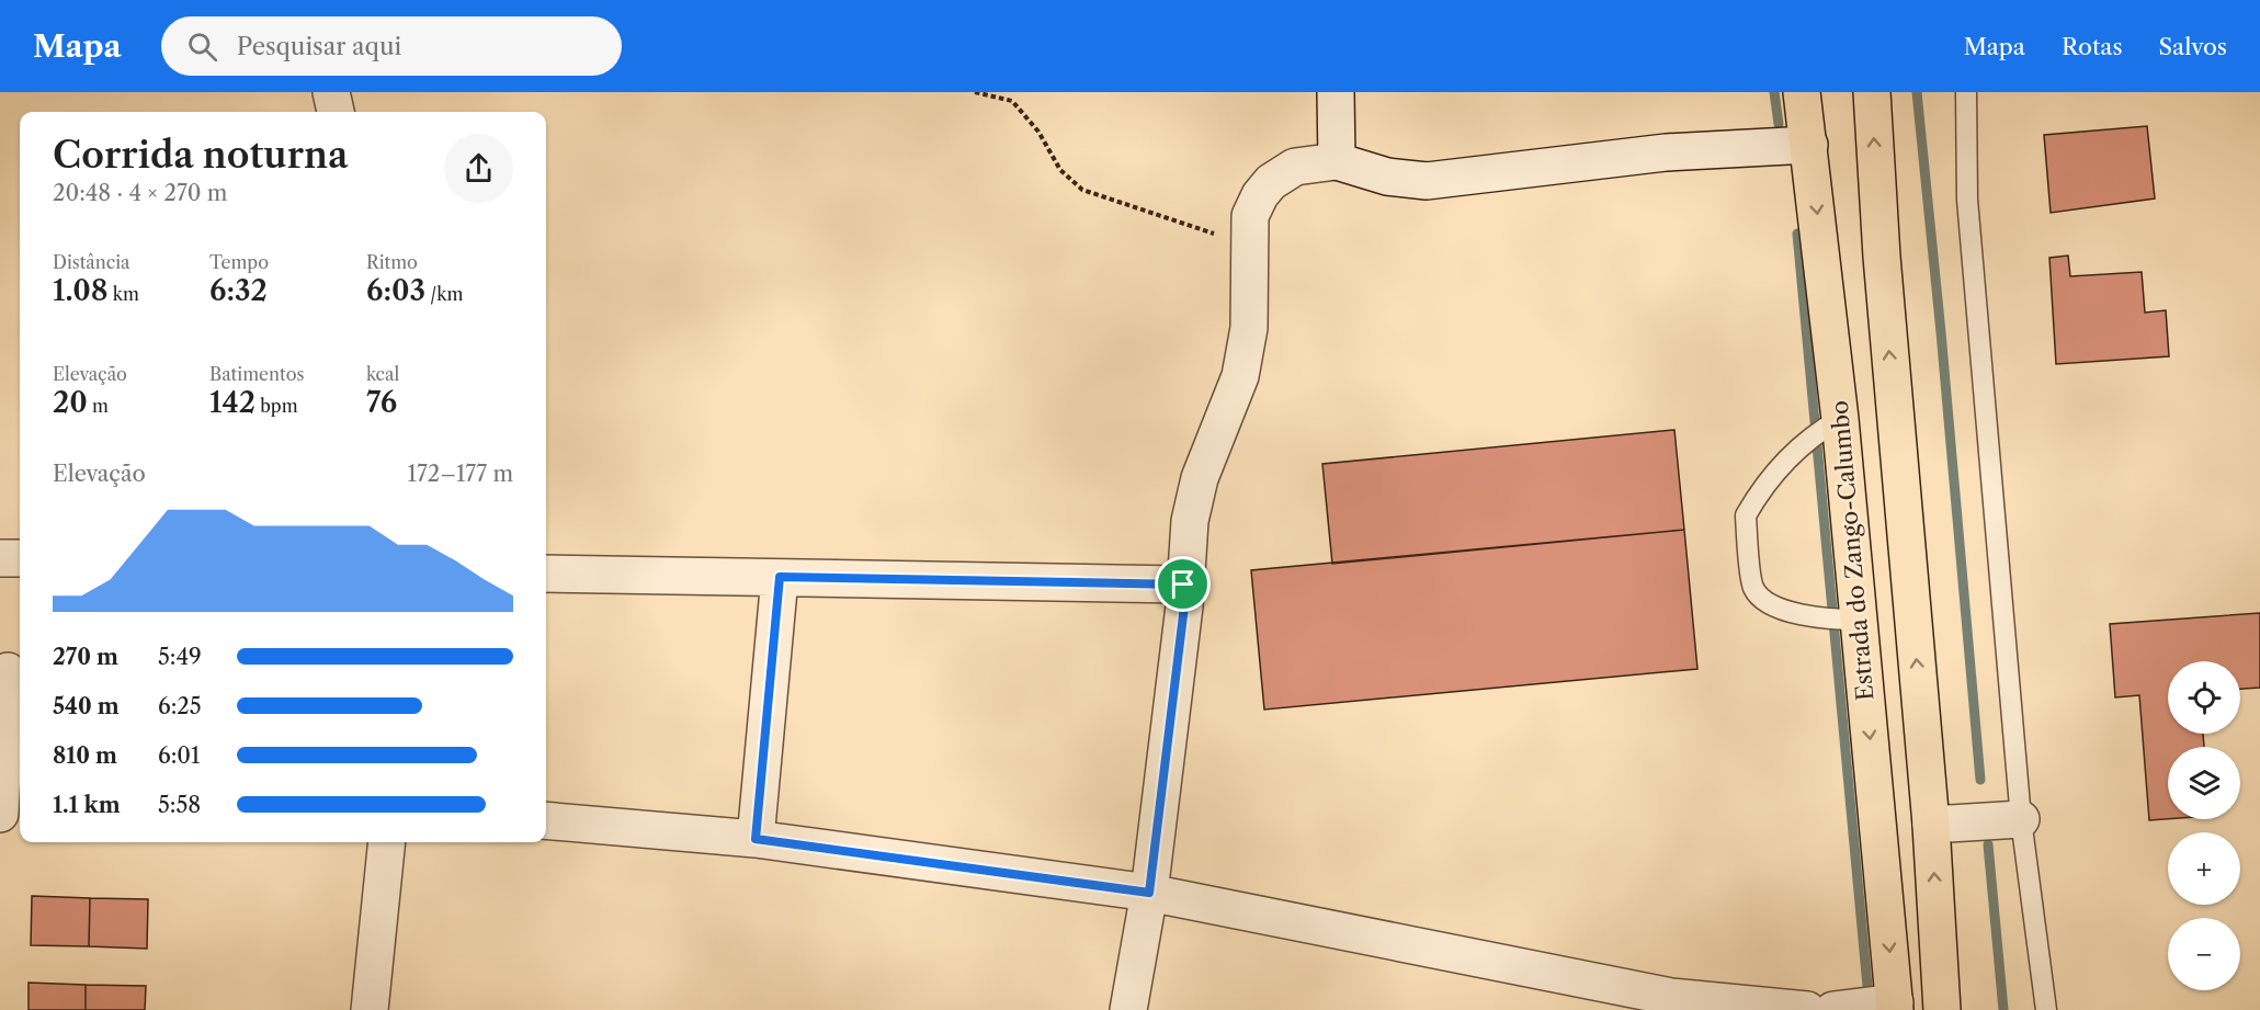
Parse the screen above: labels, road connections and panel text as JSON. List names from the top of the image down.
{
  "streets": {
    "main road": ["Estrada do Zango-Calumbo"]
  },
  "page": {
    "header": "Mapa",
    "search": "Pesquisar aqui",
    "nav": ["Mapa", "Rotas", "Salvos"],
    "heading": ["Corrida noturna", "20:48 · 4 × 270 m"],
    "stats": [
      ["Distância", "1.08 km"],
      ["Tempo", "6:32"],
      ["Ritmo", "6:03 /km"],
      ["Elevação", "20 m"],
      ["Batimentos", "142 bpm"],
      ["kcal", "76"]
    ],
    "chart": ["Elevação", "172–177 m"],
    "list": [
      {
        "name": "270 m",
        "note": "5:49"
      },
      {
        "name": "540 m",
        "note": "6:25"
      },
      {
        "name": "810 m",
        "note": "6:01"
      },
      {
        "name": "1.1 km",
        "note": "5:58"
      }
    ],
    "map_buttons": ["+", "−"]
  }
}
